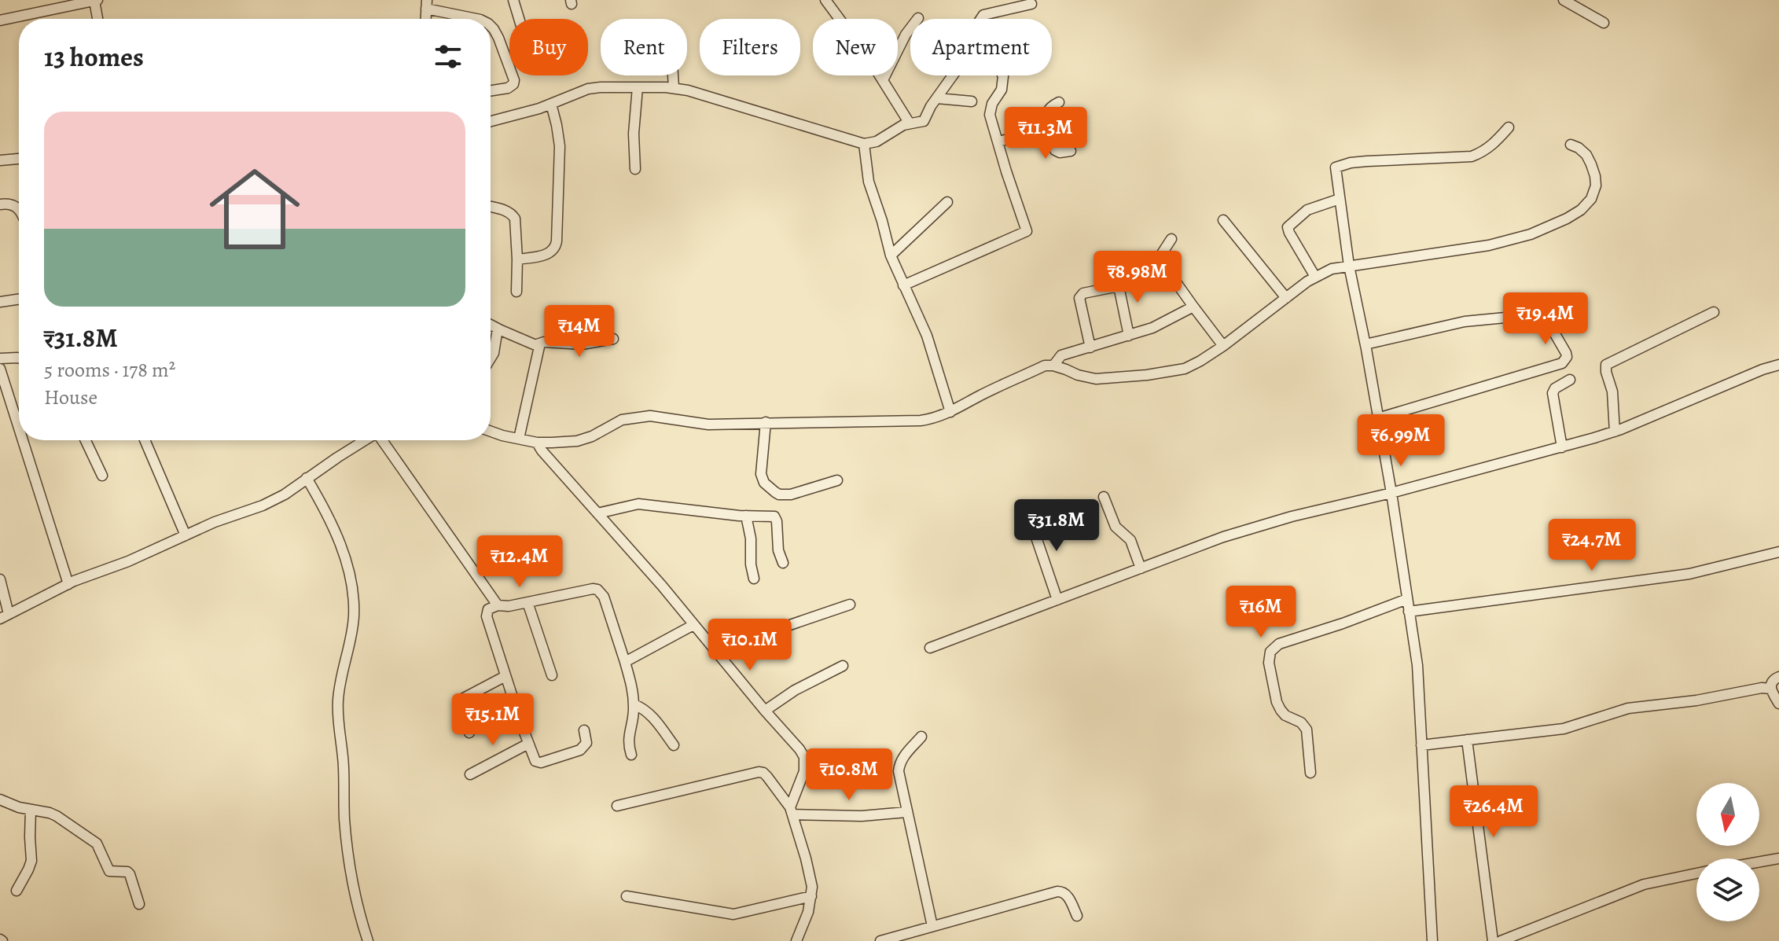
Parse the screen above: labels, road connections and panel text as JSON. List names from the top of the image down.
{
  "north": "bottom",
  "page": {
    "chip": [
      "Buy",
      "Rent",
      "Filters",
      "New",
      "Apartment"
    ],
    "heading": "13 homes",
    "list": [
      {
        "name": "₹31.8M",
        "note": "5 rooms · 178 m² · House"
      }
    ],
    "price": [
      "₹11.3M",
      "₹8.98M",
      "₹19.4M",
      "₹14M",
      "₹6.99M",
      "₹31.8M",
      "₹24.7M",
      "₹12.4M",
      "₹16M",
      "₹10.1M",
      "₹15.1M",
      "₹10.8M",
      "₹26.4M"
    ]
  }
}
